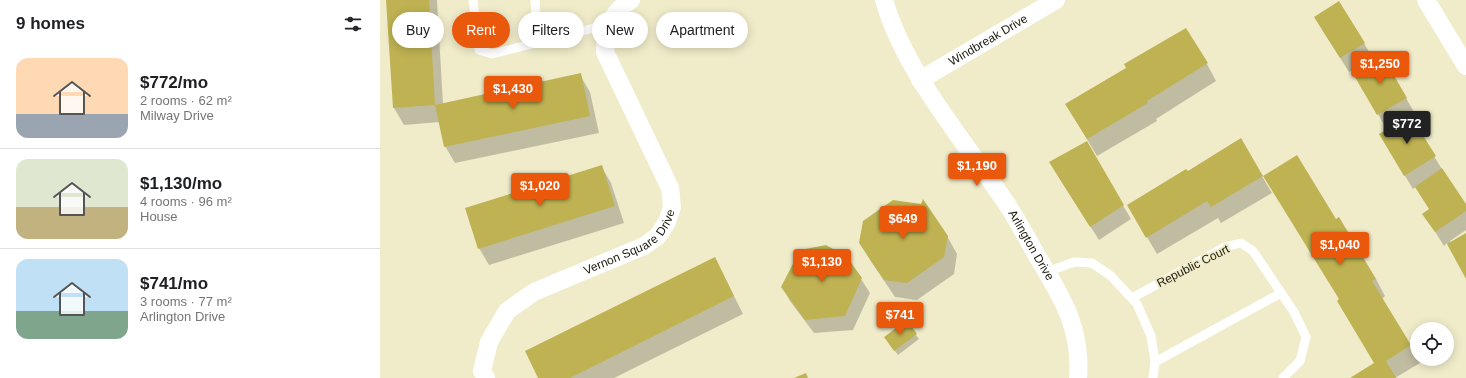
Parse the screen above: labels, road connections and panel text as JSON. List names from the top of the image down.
{
  "streets": {
    "street": ["Windbreak Drive", "Vernon Square Drive", "Arlington Drive"],
    "lane": ["Republic Court"]
  },
  "crossings": [
    ["Windbreak Drive", "Arlington Drive"]
  ],
  "page": {
    "heading": "9 homes",
    "chip": [
      "Buy",
      "Rent",
      "Filters",
      "New",
      "Apartment"
    ],
    "list": [
      {
        "name": "$772/mo",
        "note": "2 rooms · 62 m² · Milway Drive"
      },
      {
        "name": "$1,130/mo",
        "note": "4 rooms · 96 m² · House"
      },
      {
        "name": "$741/mo",
        "note": "3 rooms · 77 m² · Arlington Drive"
      }
    ],
    "price": [
      "$1,250",
      "$1,430",
      "$772",
      "$1,190",
      "$1,020",
      "$649",
      "$1,040",
      "$1,130",
      "$741"
    ]
  }
}
